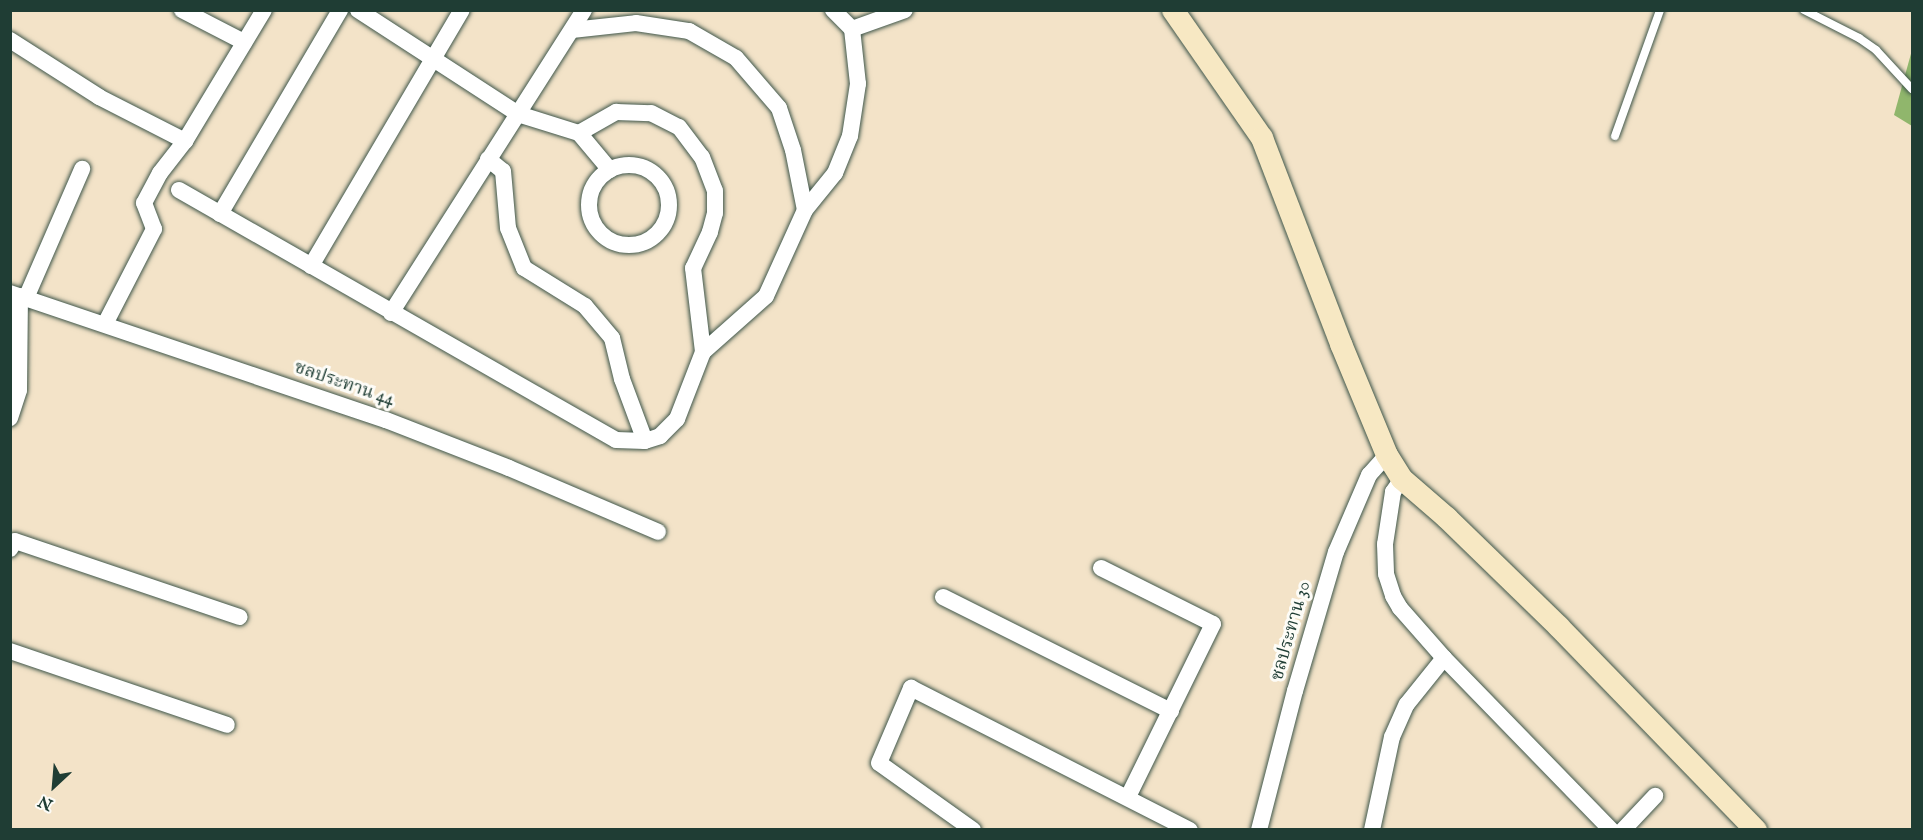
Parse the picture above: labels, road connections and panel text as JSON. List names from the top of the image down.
{
  "streets": {
    "street": ["ชลประทาน 44", "ชลประทาน 30"]
  },
  "north": "bottom left"
}
